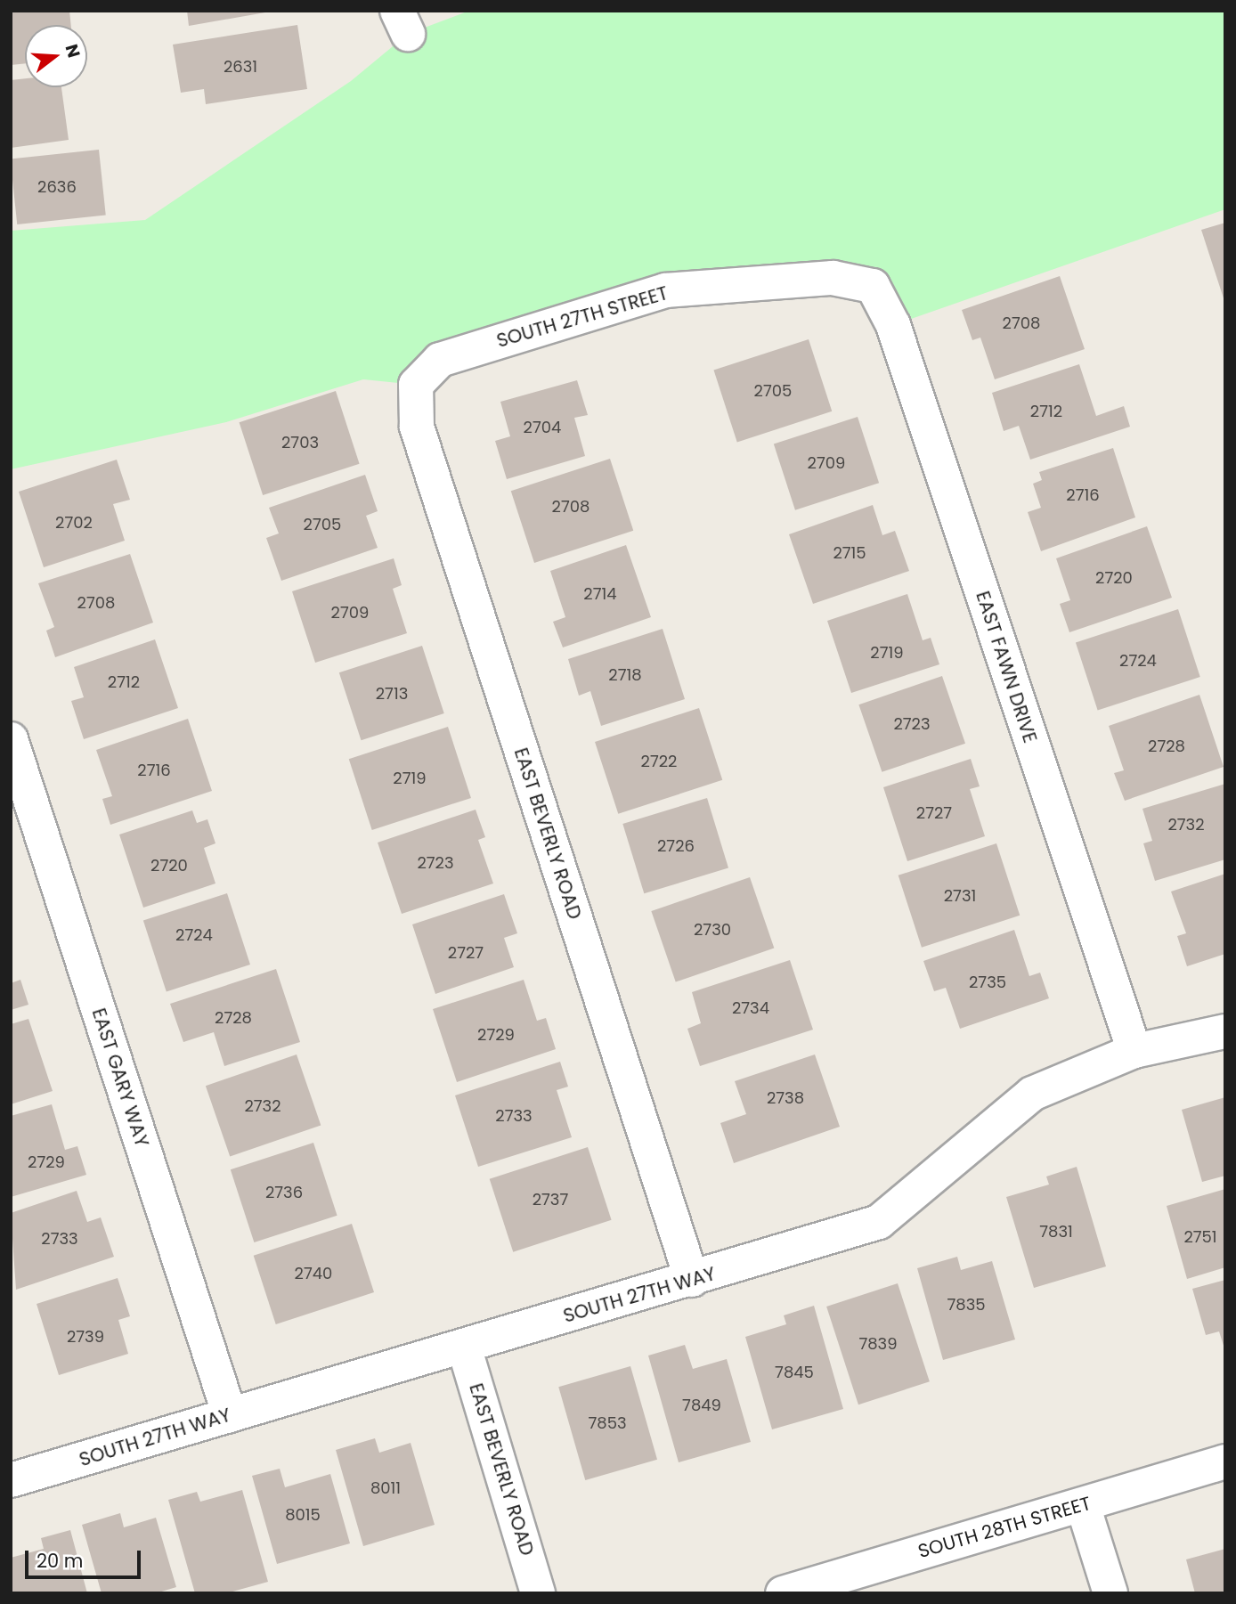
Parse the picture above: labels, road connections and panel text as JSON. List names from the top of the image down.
{
  "streets": {
    "street": [
      "SOUTH 27TH STREET",
      "EAST FAWN DRIVE",
      "EAST BEVERLY ROAD",
      "EAST GARY WAY",
      "SOUTH 27TH WAY",
      "SOUTH 28TH STREET"
    ]
  },
  "crossings": [
    ["SOUTH 27TH STREET", "EAST FAWN DRIVE"],
    ["SOUTH 27TH STREET", "EAST BEVERLY ROAD"],
    ["EAST FAWN DRIVE", "SOUTH 27TH WAY"],
    ["EAST BEVERLY ROAD", "SOUTH 27TH WAY"],
    ["EAST GARY WAY", "SOUTH 27TH WAY"]
  ],
  "house_numbers": [
    "2631",
    "2636",
    "2708",
    "2705",
    "2712",
    "2704",
    "2703",
    "2709",
    "2716",
    "2708",
    "2702",
    "2705",
    "2715",
    "2720",
    "2714",
    "2708",
    "2709",
    "2719",
    "2724",
    "2718",
    "2712",
    "2713",
    "2723",
    "2728",
    "2722",
    "2716",
    "2719",
    "2727",
    "2732",
    "2726",
    "2723",
    "2720",
    "2731",
    "2730",
    "2724",
    "2727",
    "2735",
    "2734",
    "2728",
    "2729",
    "2738",
    "2732",
    "2733",
    "2729",
    "2736",
    "2737",
    "7831",
    "2751",
    "2733",
    "2740",
    "7835",
    "2739",
    "7839",
    "7845",
    "7849",
    "7853",
    "8011",
    "8015"
  ],
  "scale_bar": "20 m",
  "north": "right"
}
